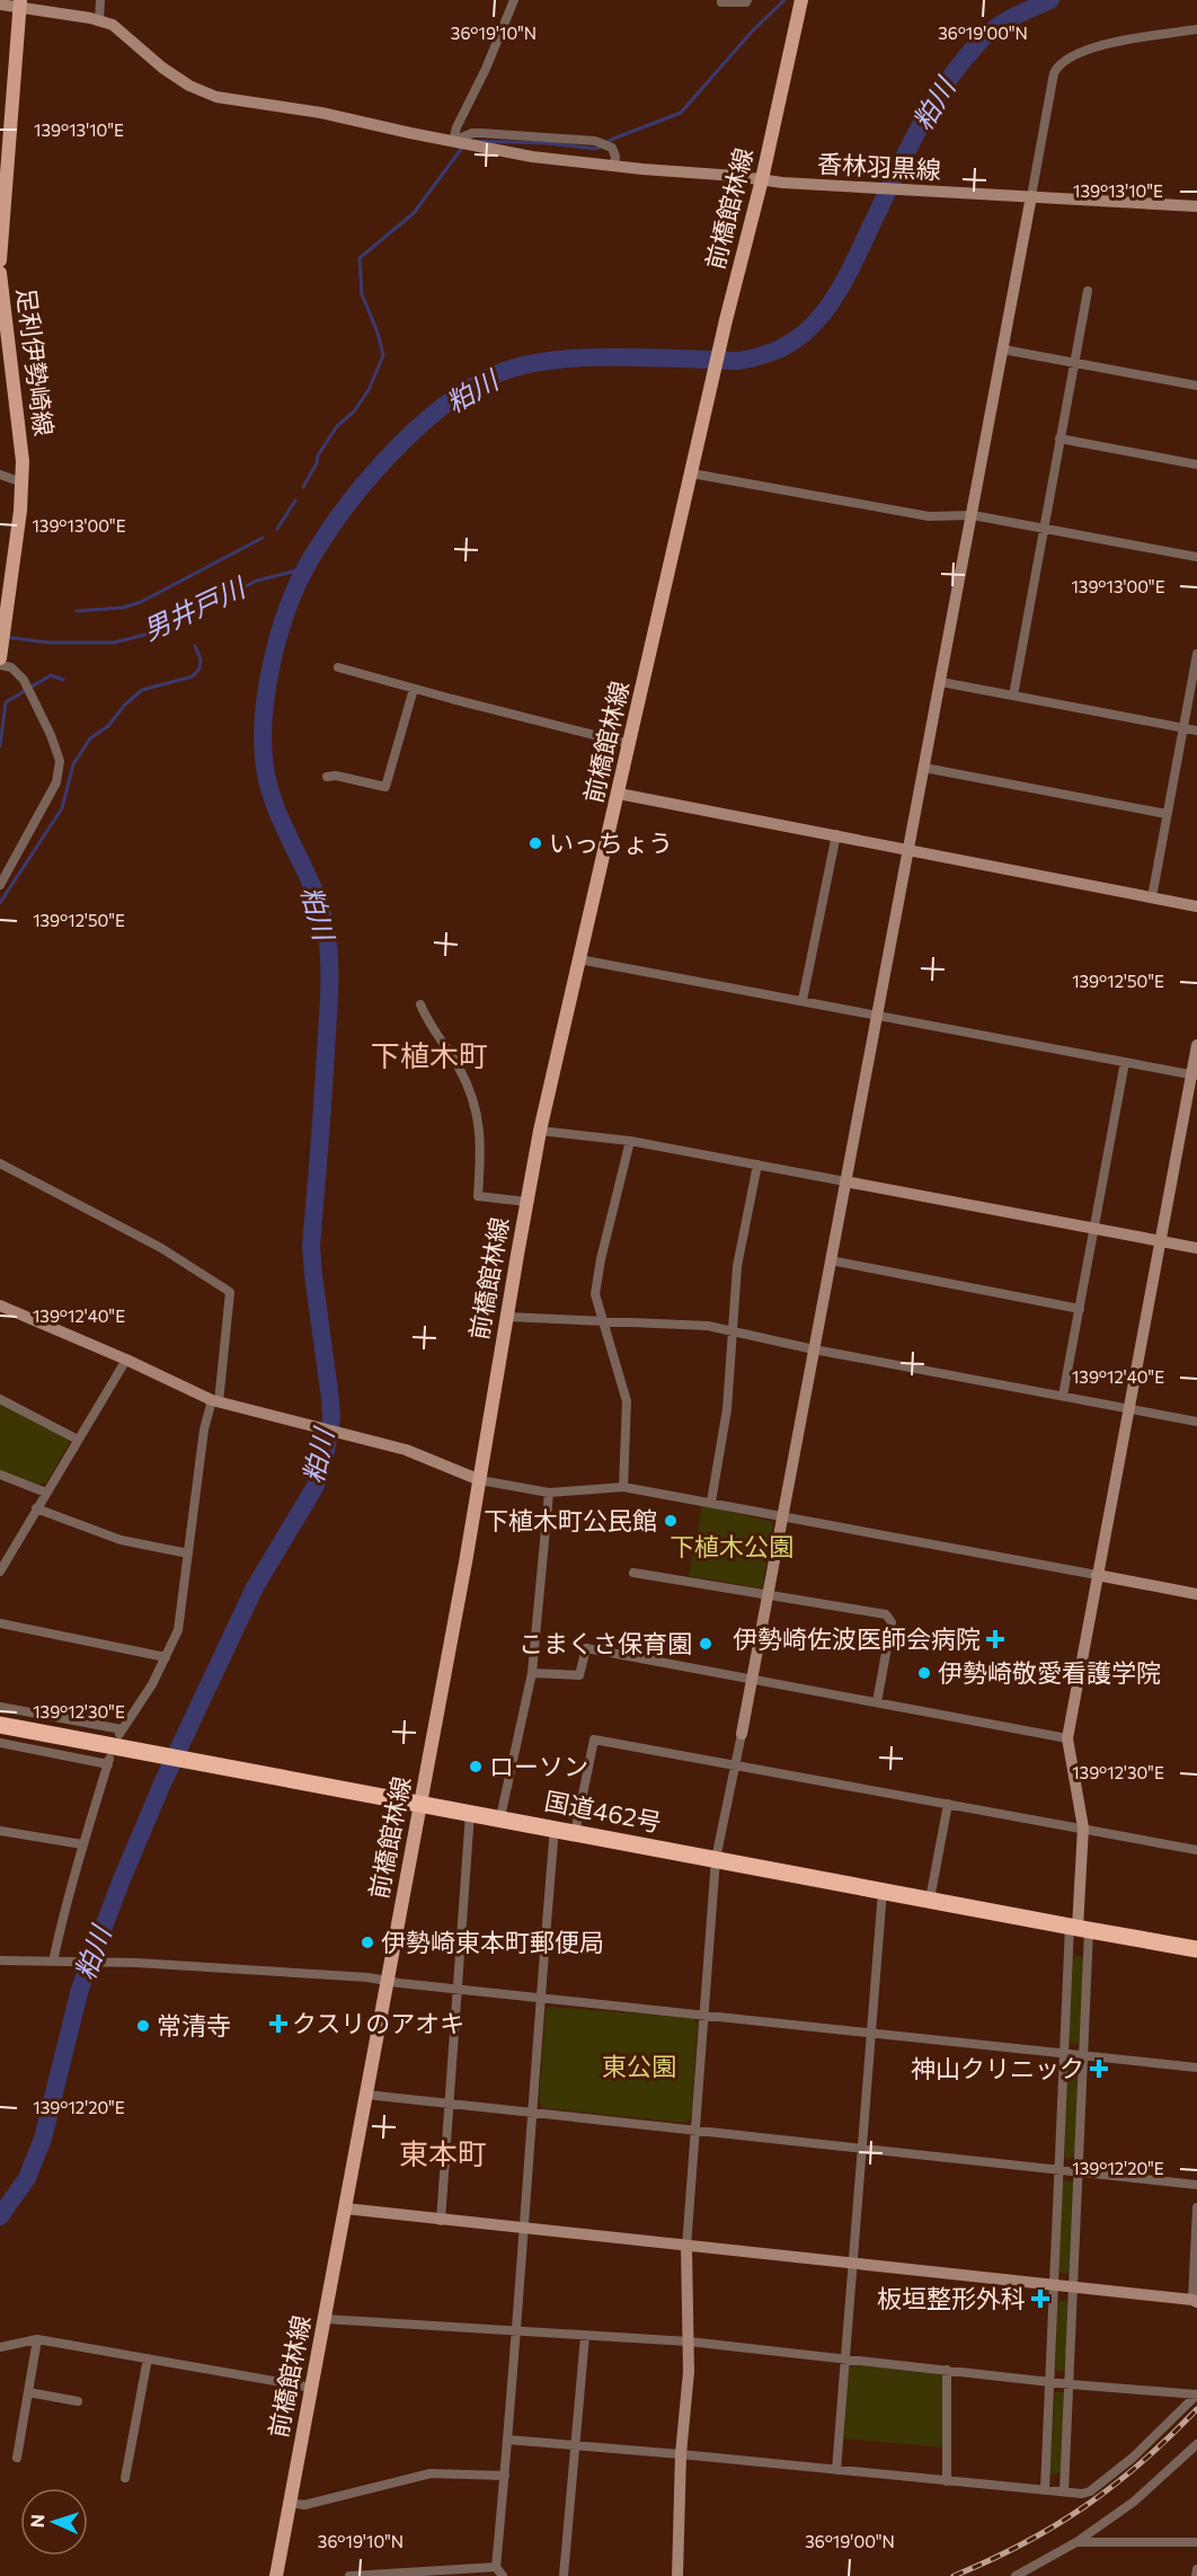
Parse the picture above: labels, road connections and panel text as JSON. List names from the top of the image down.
{
  "streets": {
    "highway": ["国道462号"],
    "main road": ["前橋館林線", "足利伊勢崎線"],
    "street": ["香林羽黒線"]
  },
  "crossings": [
    ["香林羽黒線", "前橋館林線"],
    ["前橋館林線", "国道462号"]
  ],
  "districts": ["下植木町", "東本町"],
  "water": ["粕川", "男井戸川"],
  "parks": ["下植木公園", "東公園"],
  "places": {
    "other": [
      "いっちょう",
      "下植木町公民館",
      "こまくさ保育園",
      "伊勢崎敬愛看護学院",
      "ローソン",
      "伊勢崎東本町郵便局",
      "常清寺"
    ],
    "health": [
      "伊勢崎佐波医師会病院",
      "クスリのアオキ",
      "神山クリニック",
      "板垣整形外科"
    ]
  },
  "north": "left",
  "coordinates": [
    "36°19'10\"N",
    "36°19'00\"N",
    "139°13'10\"E",
    "139°13'00\"E",
    "139°12'50\"E",
    "139°12'40\"E",
    "139°12'30\"E",
    "139°12'20\"E"
  ]
}
